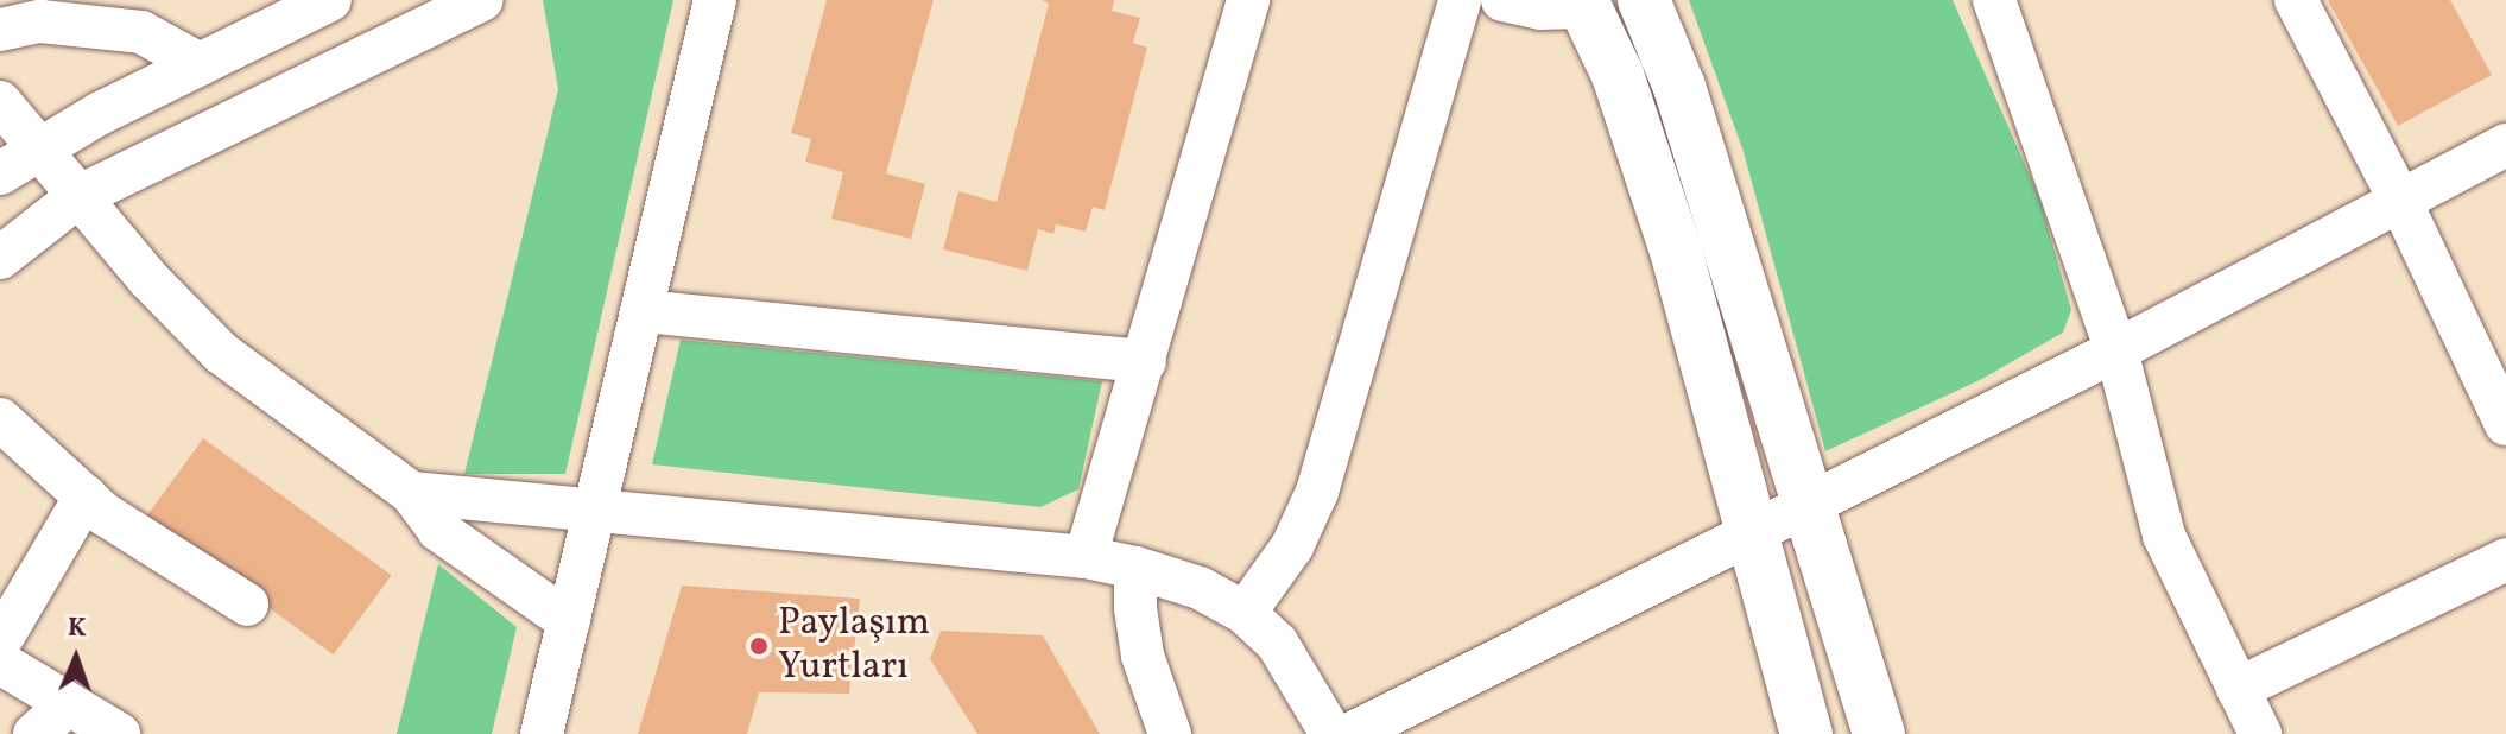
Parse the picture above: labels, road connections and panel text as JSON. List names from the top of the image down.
{
  "places": ["Paylaşım Yurtları"],
  "north": "top"
}
